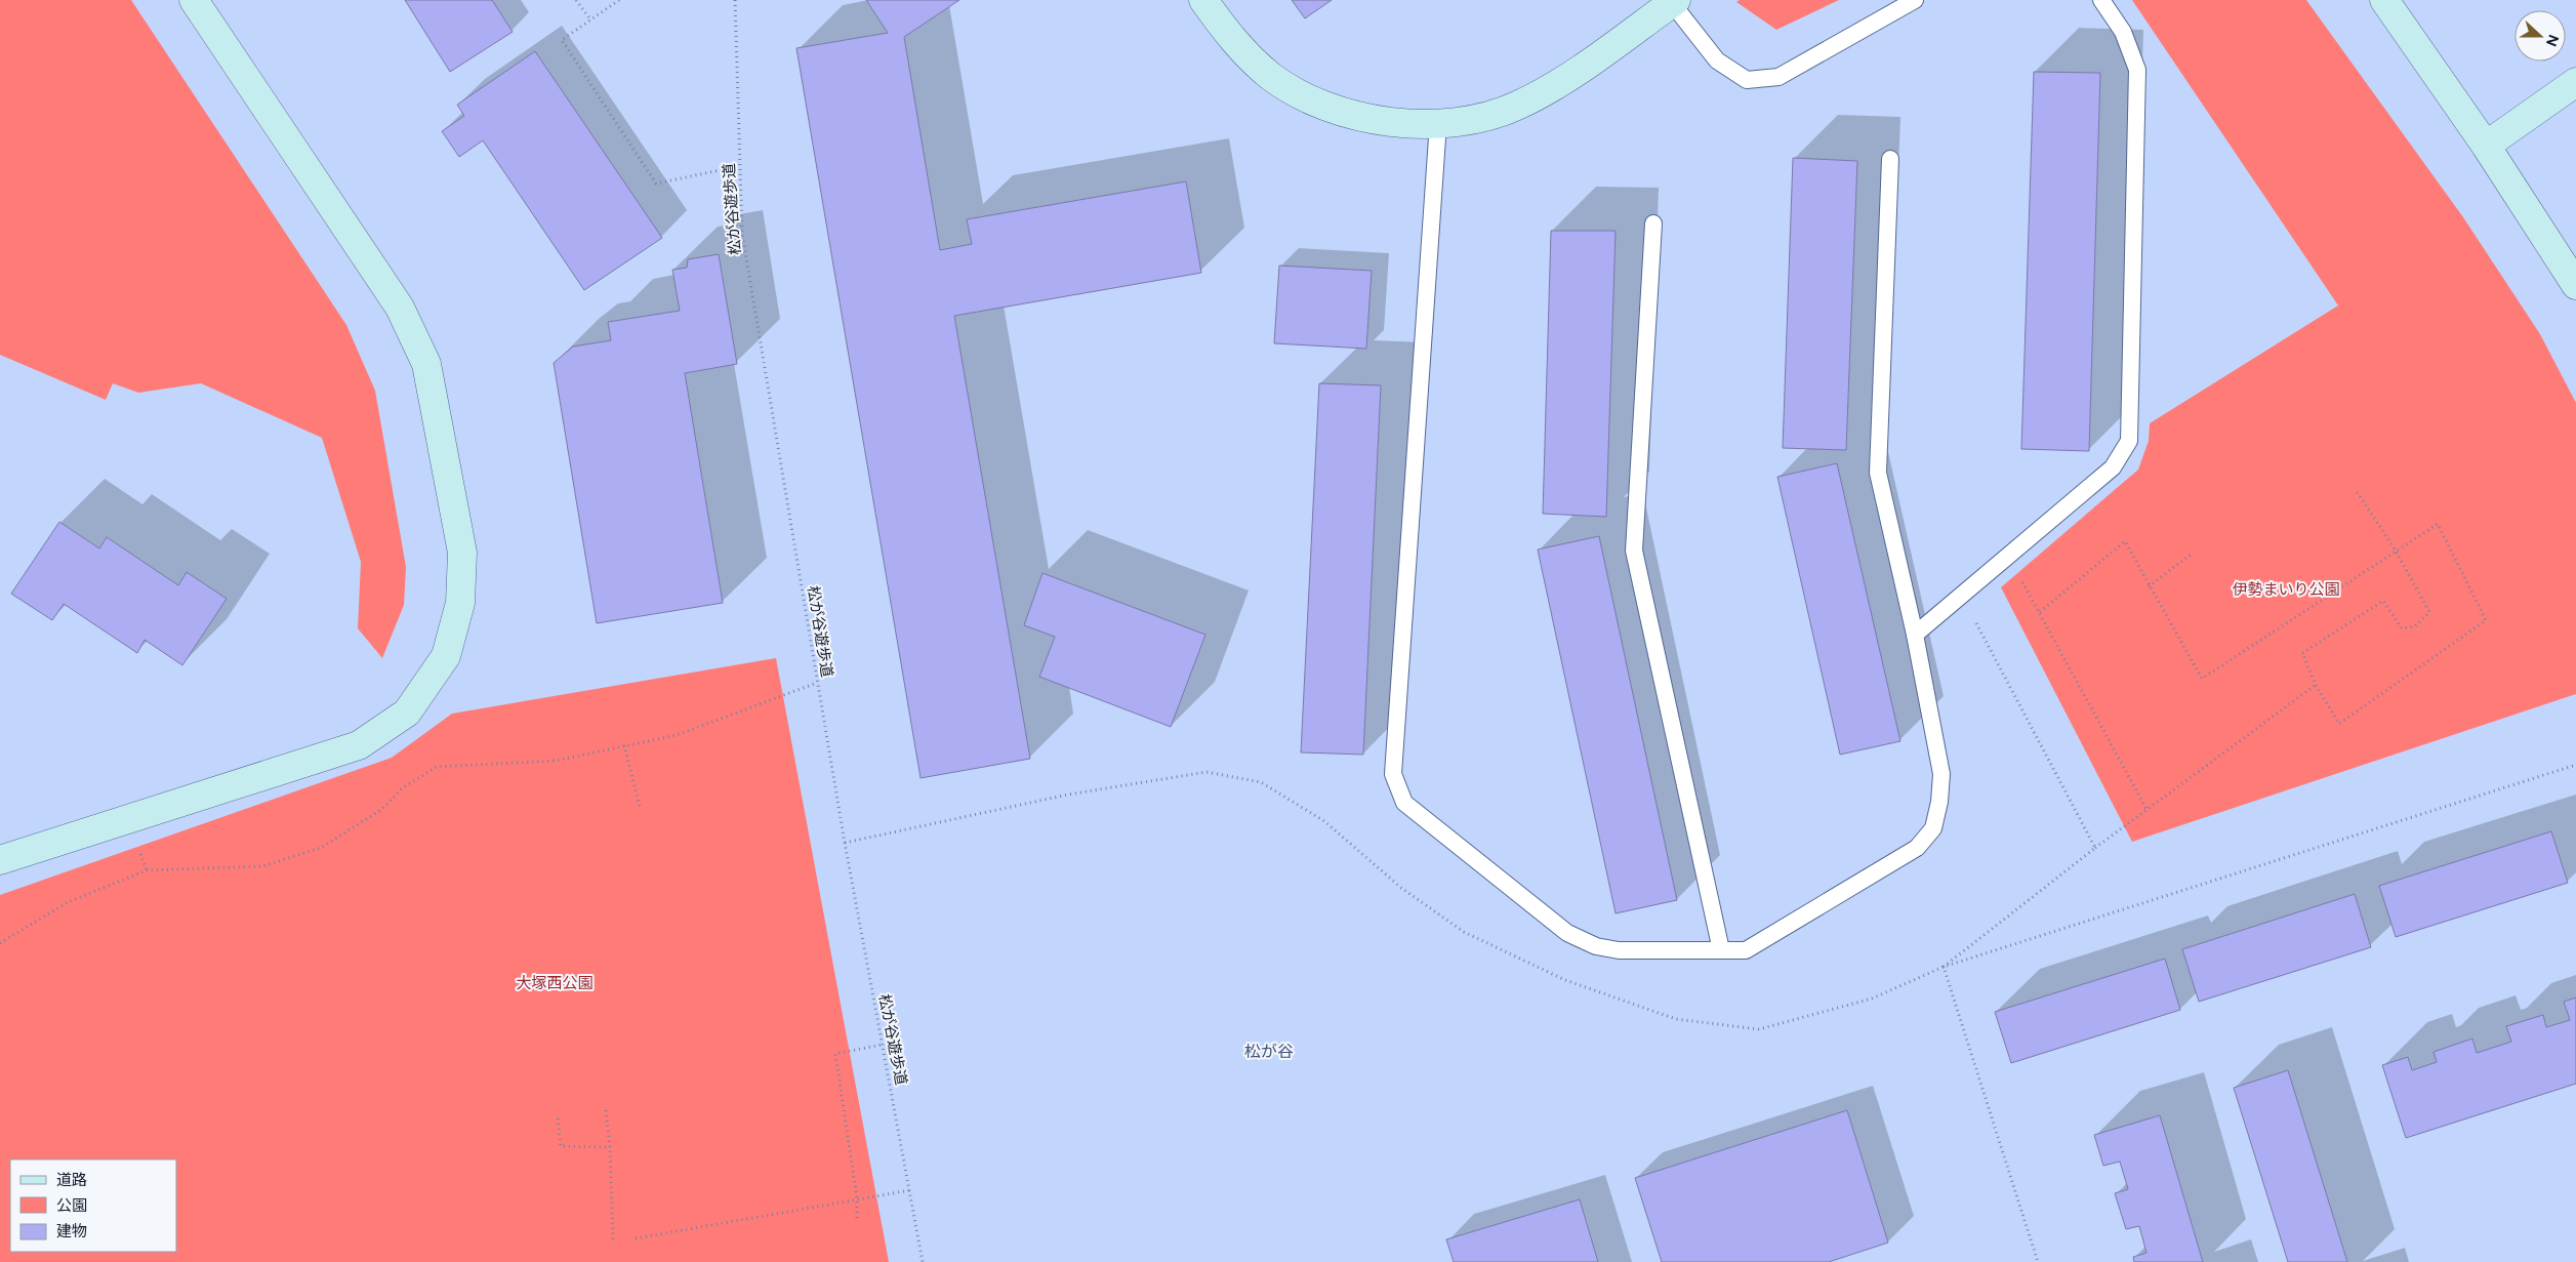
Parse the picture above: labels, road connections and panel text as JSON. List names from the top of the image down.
{
  "streets": {
    "path": ["松が谷遊歩道"]
  },
  "districts": ["松が谷"],
  "parks": ["伊勢まいり公園", "大塚西公園"],
  "legend": ["道路", "公園", "建物"],
  "north": "right"
}
